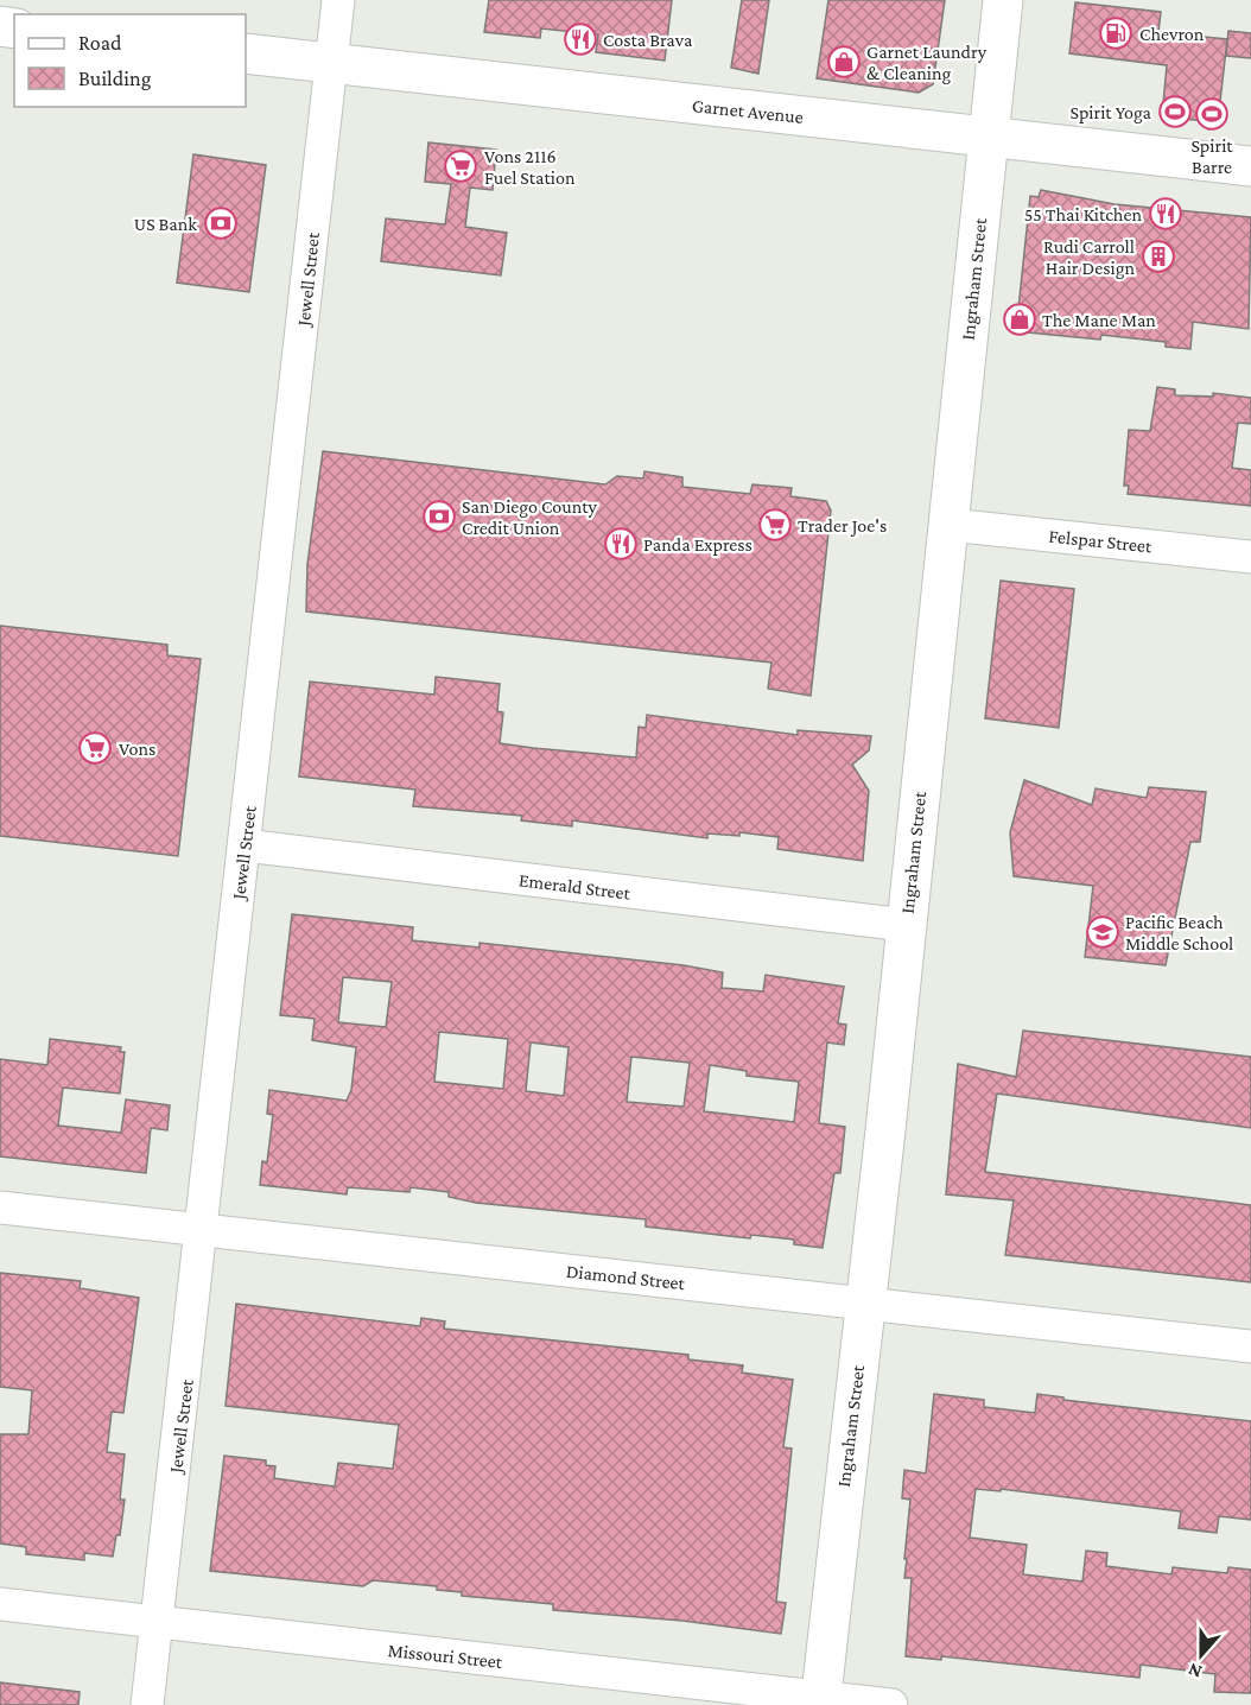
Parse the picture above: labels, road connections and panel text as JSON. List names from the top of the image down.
{
  "streets": {
    "main road": ["Garnet Avenue", "Ingraham Street"],
    "street": [
      "Jewell Street",
      "Felspar Street",
      "Emerald Street",
      "Diamond Street",
      "Missouri Street"
    ]
  },
  "crossings": [
    ["Garnet Avenue", "Jewell Street"],
    ["Garnet Avenue", "Ingraham Street"],
    ["Jewell Street", "Emerald Street"],
    ["Jewell Street", "Diamond Street"],
    ["Jewell Street", "Missouri Street"],
    ["Ingraham Street", "Felspar Street"],
    ["Ingraham Street", "Emerald Street"],
    ["Ingraham Street", "Diamond Street"],
    ["Ingraham Street", "Missouri Street"]
  ],
  "places": {
    "fuel station": ["Chevron"],
    "restaurant": ["Costa Brava", "55 Thai Kitchen", "Panda Express"],
    "shop": ["Garnet Laundry & Cleaning", "The Mane Man"],
    "sports": ["Spirit Yoga", "Spirit Barre"],
    "supermarket": ["Vons 2116 Fuel Station", "Trader Joe's", "Vons"],
    "bank": ["US Bank", "San Diego County Credit Union"],
    "building": ["Rudi Carroll Hair Design"],
    "school or university": ["Pacific Beach Middle School"]
  },
  "legend": ["Road", "Building"],
  "north": "bottom"
}
